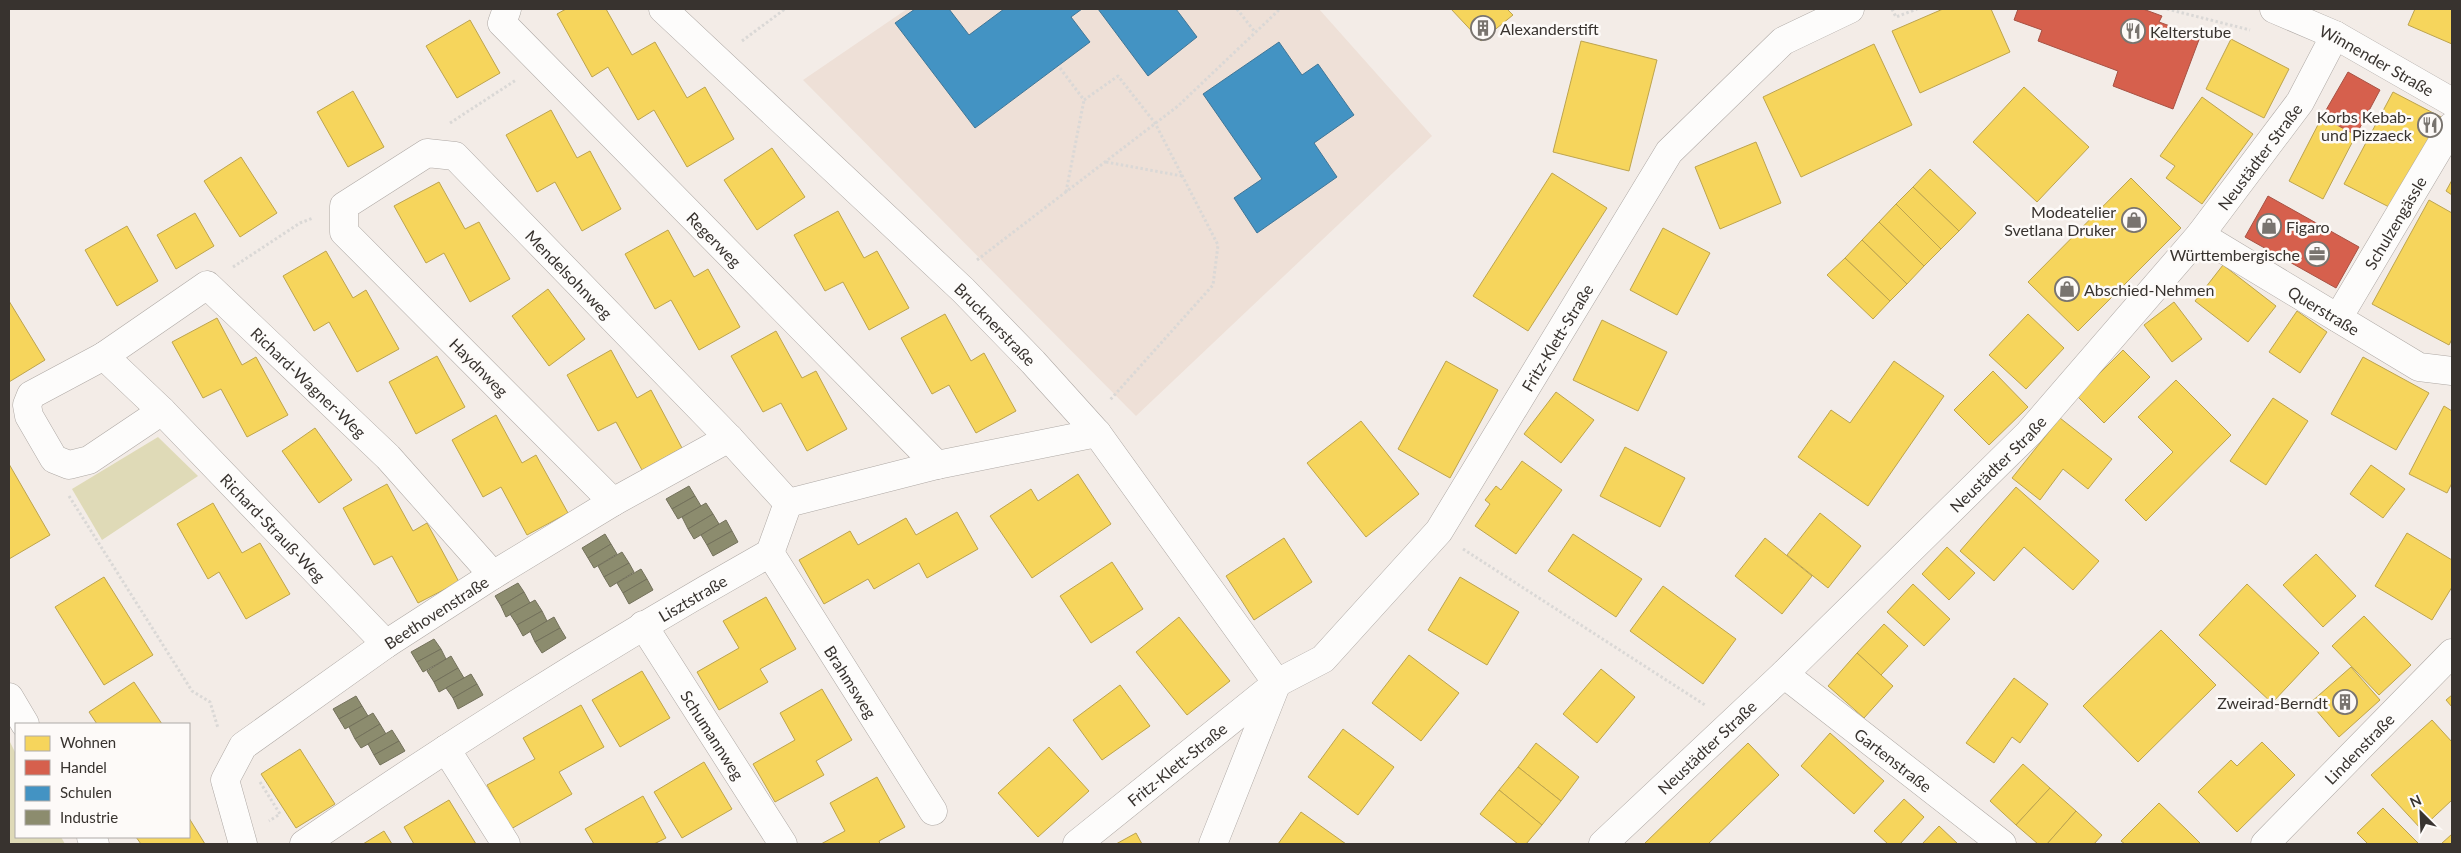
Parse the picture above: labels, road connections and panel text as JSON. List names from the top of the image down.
{
  "streets": {
    "street": [
      "Winnender Straße",
      "Neustädter Straße",
      "Schulzengässle",
      "Regerweg",
      "Mendelsohnweg",
      "Querstraße",
      "Brucknerstraße",
      "Fritz-Klett-Straße",
      "Haydnweg",
      "Richard-Wagner-Weg",
      "Richard-Strauß-Weg",
      "Lisztstraße",
      "Beethovenstraße",
      "Brahmsweg",
      "Schumannweg",
      "Lindenstraße",
      "Gartenstraße"
    ]
  },
  "crossings": [
    ["Winnender Straße", "Neustädter Straße"],
    ["Neustädter Straße", "Querstraße"],
    ["Neustädter Straße", "Gartenstraße"],
    ["Schulzengässle", "Querstraße"],
    ["Mendelsohnweg", "Beethovenstraße"],
    ["Brucknerstraße", "Fritz-Klett-Straße"],
    ["Haydnweg", "Beethovenstraße"],
    ["Richard-Wagner-Weg", "Beethovenstraße"],
    ["Richard-Strauß-Weg", "Beethovenstraße"],
    ["Lisztstraße", "Brahmsweg"],
    ["Lisztstraße", "Schumannweg"]
  ],
  "places": {
    "building": ["Alexanderstift", "Zweirad-Berndt"],
    "restaurant": ["Kelterstube", "Korbs Kebab- und Pizzaeck"],
    "shop": ["Modeatelier Svetlana Druker", "Figaro", "Abschied-Nehmen"],
    "office": ["Württembergische"]
  },
  "legend": [
    "Wohnen",
    "Handel",
    "Schulen",
    "Industrie"
  ],
  "north": "top left"
}
